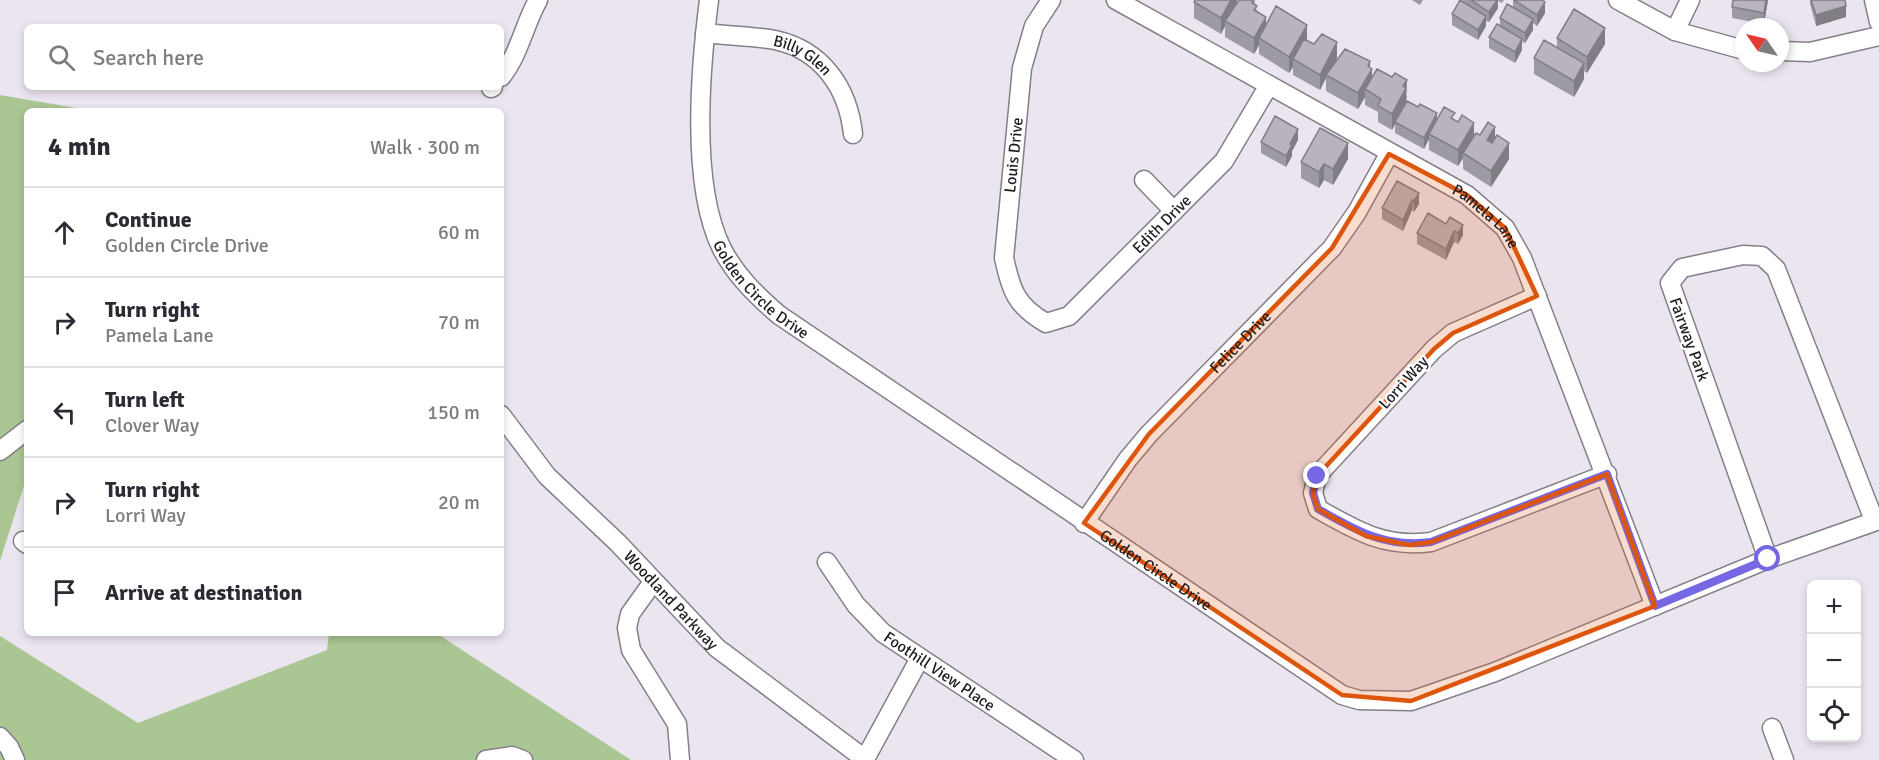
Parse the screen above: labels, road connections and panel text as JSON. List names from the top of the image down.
{
  "streets": {
    "street": [
      "Billy Glen",
      "Louis Drive",
      "Pamela Lane",
      "Edith Drive",
      "Golden Circle Drive",
      "Fairway Park",
      "Felice Drive",
      "Lorri Way",
      "Woodland Parkway",
      "Foothill View Place"
    ]
  },
  "crossings": [
    ["Billy Glen", "Golden Circle Drive"],
    ["Louis Drive", "Edith Drive"],
    ["Pamela Lane", "Edith Drive"],
    ["Pamela Lane", "Golden Circle Drive"],
    ["Pamela Lane", "Felice Drive"],
    ["Pamela Lane", "Lorri Way"],
    ["Golden Circle Drive", "Fairway Park"],
    ["Golden Circle Drive", "Felice Drive"]
  ],
  "north": "top left",
  "page": {
    "search": "Search here",
    "heading": ["4 min", "Walk · 300 m"],
    "list": [
      ["Continue", "Golden Circle Drive", "60 m"],
      ["Turn right", "Pamela Lane", "70 m"],
      ["Turn left", "Clover Way", "150 m"],
      ["Turn right", "Lorri Way", "20 m"],
      "Arrive at destination"
    ],
    "map_buttons": ["+", "−"]
  }
}
